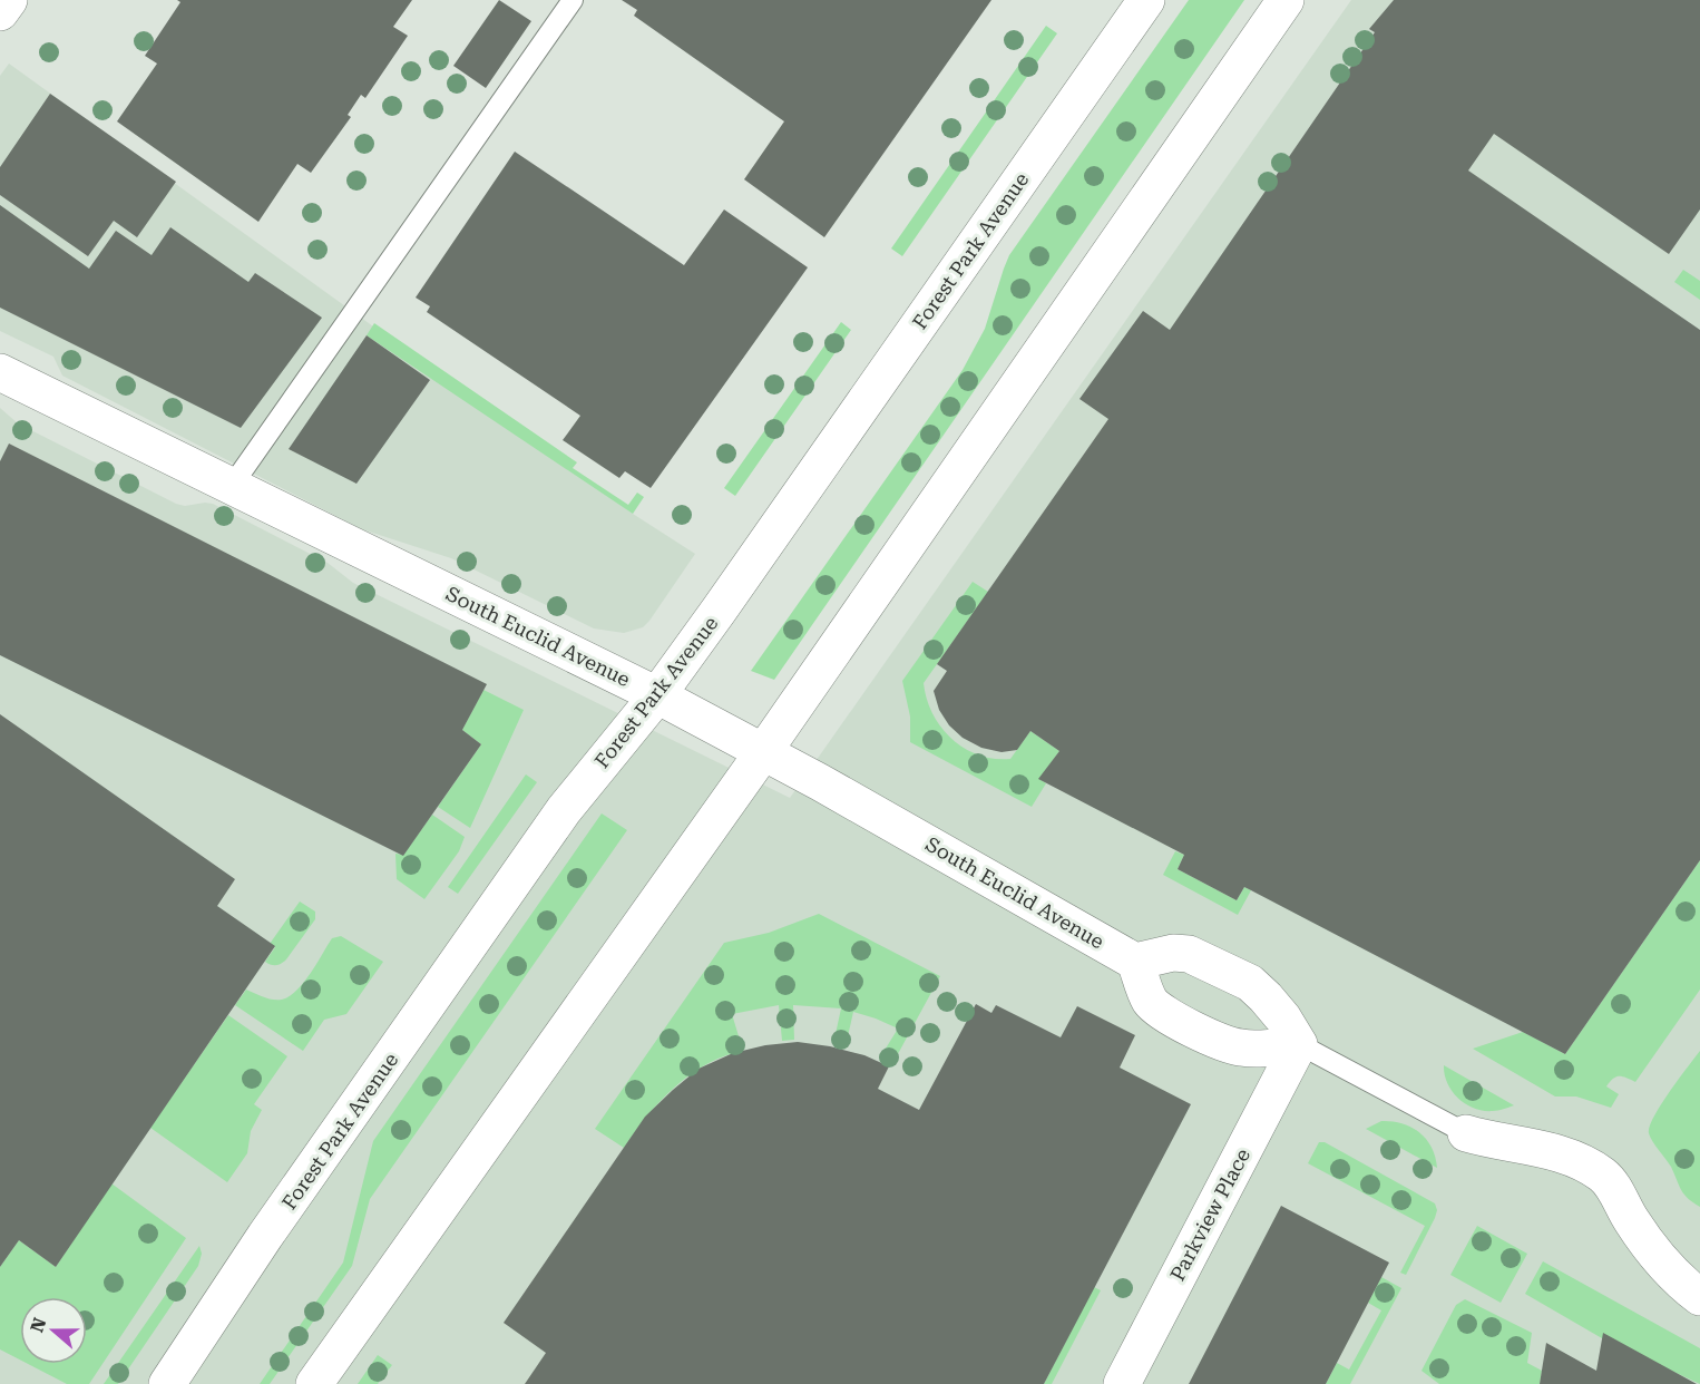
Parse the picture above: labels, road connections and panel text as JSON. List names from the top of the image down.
{
  "streets": {
    "main road": ["Forest Park Avenue", "South Euclid Avenue", "Parkview Place"]
  },
  "crossings": [
    ["Forest Park Avenue", "South Euclid Avenue"]
  ],
  "north": "left"
}
